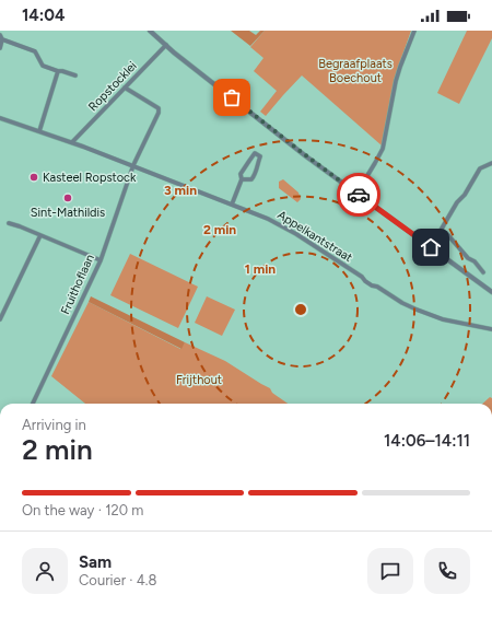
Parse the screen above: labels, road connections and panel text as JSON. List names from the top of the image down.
{
  "streets": {
    "street": ["Ropstocklei", "Appelkantstraat", "Fruithoflaan"]
  },
  "crossings": [
    ["Ropstocklei", "Appelkantstraat"],
    ["Ropstocklei", "Fruithoflaan"],
    ["Appelkantstraat", "Fruithoflaan"]
  ],
  "parks": ["Begraafplaats Boechout", "Frijthout"],
  "places": ["Kasteel Ropstock", "Sint-Mathildis"],
  "page": {
    "status": "14:04",
    "heading": ["2 min", "Arriving in", "14:06–14:11"],
    "panel": ["Sam", "Courier · 4.8"],
    "bar": "On the way · 120 m"
  },
  "rings": ["3 min", "2 min", "1 min"]
}
